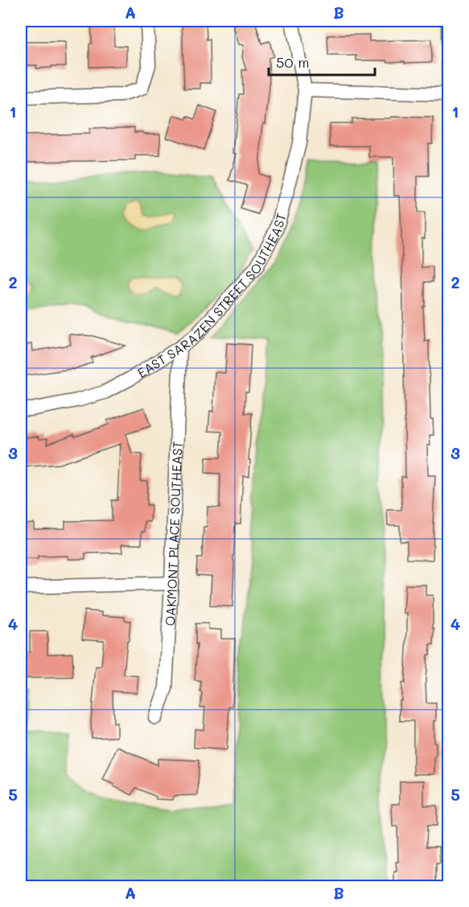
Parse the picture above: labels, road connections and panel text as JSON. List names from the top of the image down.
{
  "streets": {
    "street": ["EAST SARAZEN STREET SOUTHEAST", "OAKMONT PLACE SOUTHEAST"]
  },
  "crossings": [
    ["EAST SARAZEN STREET SOUTHEAST", "OAKMONT PLACE SOUTHEAST"]
  ],
  "scale_bar": "50 m",
  "grid": {
    "columns": ["A", "B"],
    "rows": [
      "1",
      "2",
      "3",
      "4",
      "5"
    ]
  }
}
